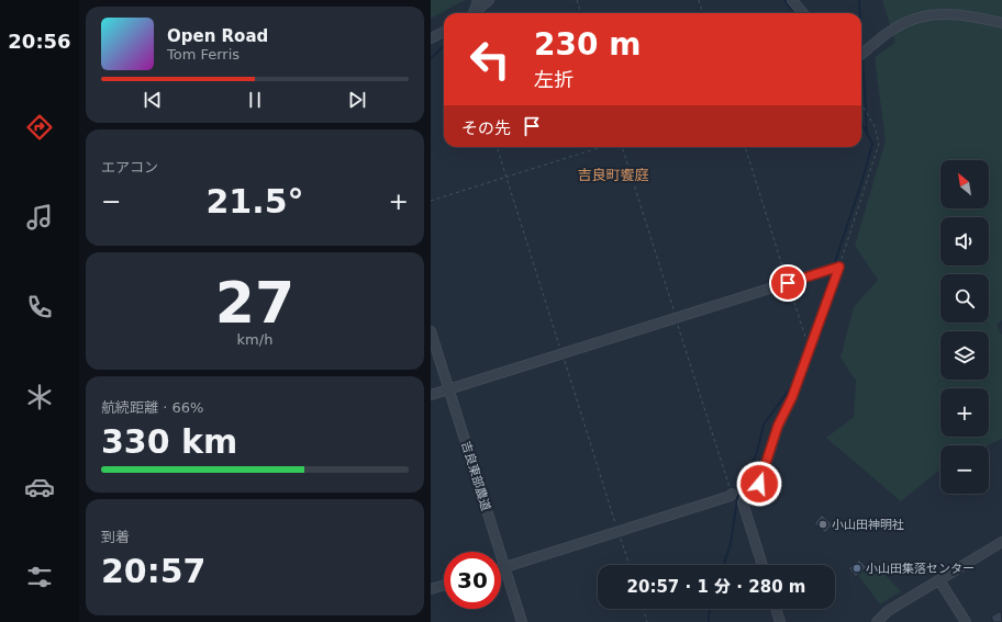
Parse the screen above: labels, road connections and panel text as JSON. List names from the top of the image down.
{
  "streets": {
    "street": ["吉良東部農道"]
  },
  "districts": ["吉良町饗庭"],
  "places": ["小山田神明社", "小山田集落センター"],
  "north": "top left",
  "page": {
    "tabs": "20:56",
    "turn": ["230 m", "左折"],
    "song": ["Open Road", "Tom Ferris"],
    "then": "その先",
    "tile": [
      "エアコン",
      ["27", "km/h"],
      ["航続距離 · 66%", "330 km"],
      ["到着", "20:57"]
    ],
    "map_buttons": ["+", "−"],
    "heat": ["−", "21.5°", "+"],
    "limit": "30",
    "trip": "20:57 · 1 分 · 280 m"
  }
}
